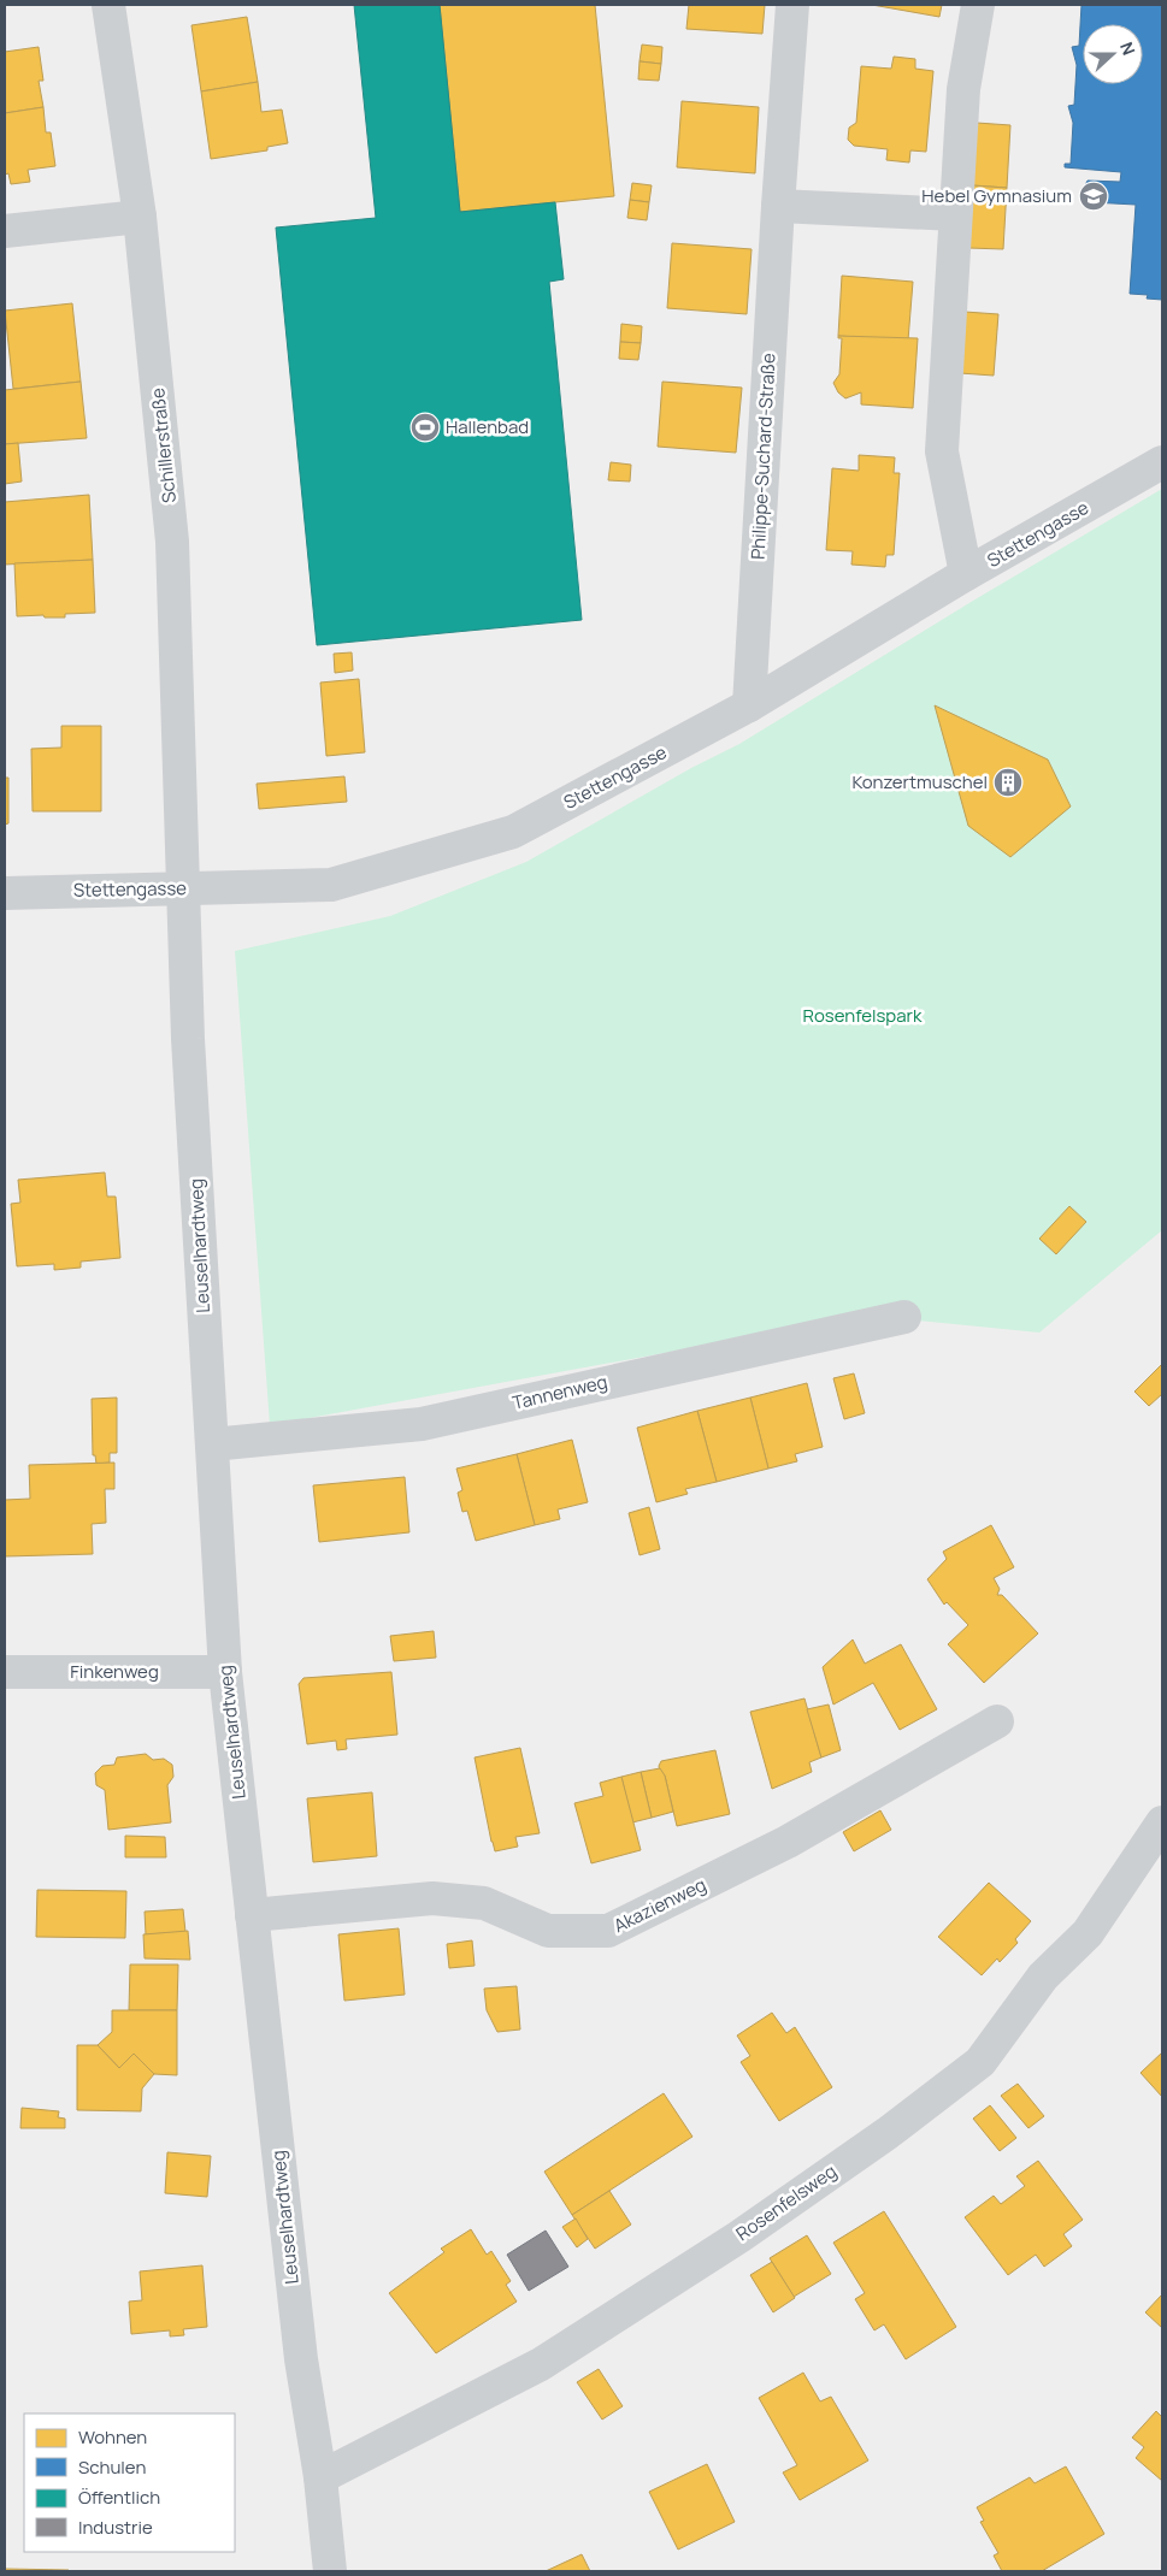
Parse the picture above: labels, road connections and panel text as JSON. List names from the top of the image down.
{
  "streets": {
    "street": [
      "Schillerstraße",
      "Philippe-Suchard-Straße",
      "Stettengasse",
      "Leuselhardtweg",
      "Tannenweg",
      "Finkenweg",
      "Akazienweg",
      "Rosenfelsweg"
    ]
  },
  "crossings": [
    ["Schillerstraße", "Stettengasse"],
    ["Schillerstraße", "Leuselhardtweg"],
    ["Philippe-Suchard-Straße", "Stettengasse"],
    ["Stettengasse", "Leuselhardtweg"],
    ["Leuselhardtweg", "Tannenweg"],
    ["Leuselhardtweg", "Finkenweg"],
    ["Leuselhardtweg", "Akazienweg"],
    ["Leuselhardtweg", "Rosenfelsweg"]
  ],
  "parks": ["Rosenfelspark"],
  "places": {
    "school or university": ["Hebel Gymnasium"],
    "sports": ["Hallenbad"],
    "building": ["Konzertmuschel"]
  },
  "legend": [
    "Wohnen",
    "Schulen",
    "Öffentlich",
    "Industrie"
  ],
  "north": "right"
}
